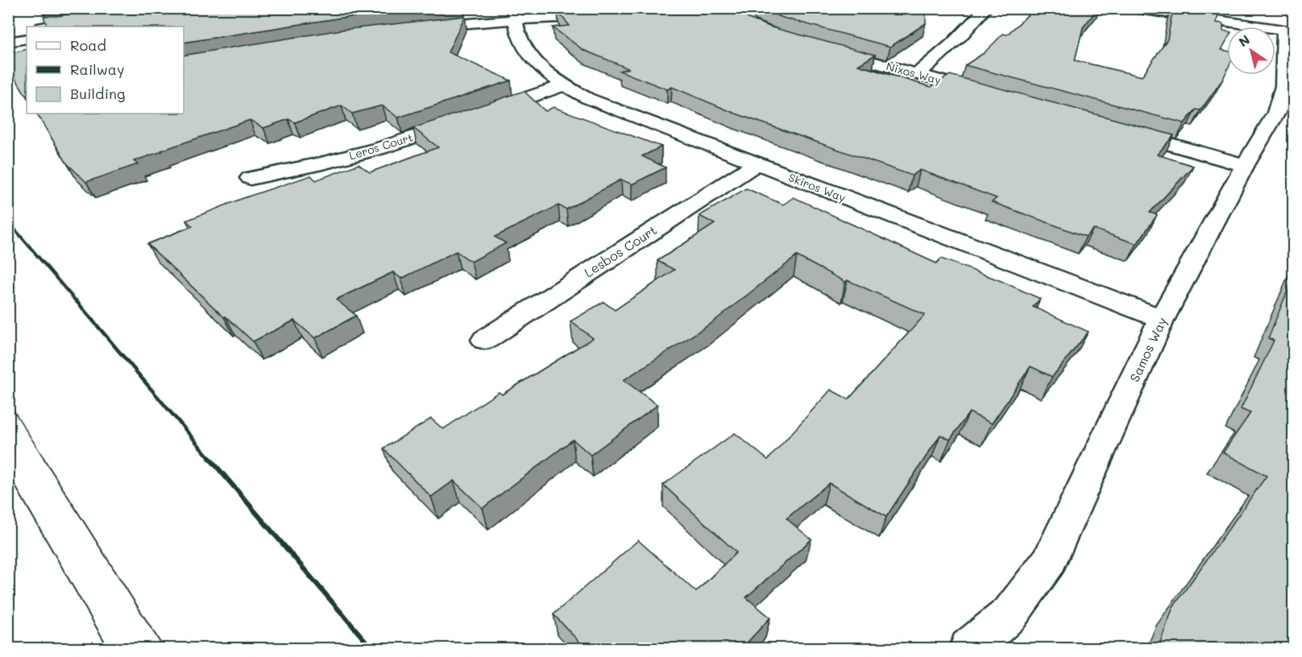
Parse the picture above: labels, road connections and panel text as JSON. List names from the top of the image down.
{
  "streets": {
    "street": [
      "Nixos Way",
      "Leros Court",
      "Skiros Way",
      "Lesbos Court",
      "Samos Way"
    ]
  },
  "crossings": [
    ["Skiros Way", "Lesbos Court"],
    ["Skiros Way", "Samos Way"]
  ],
  "legend": ["Road", "Railway", "Building"],
  "north": "top left"
}
